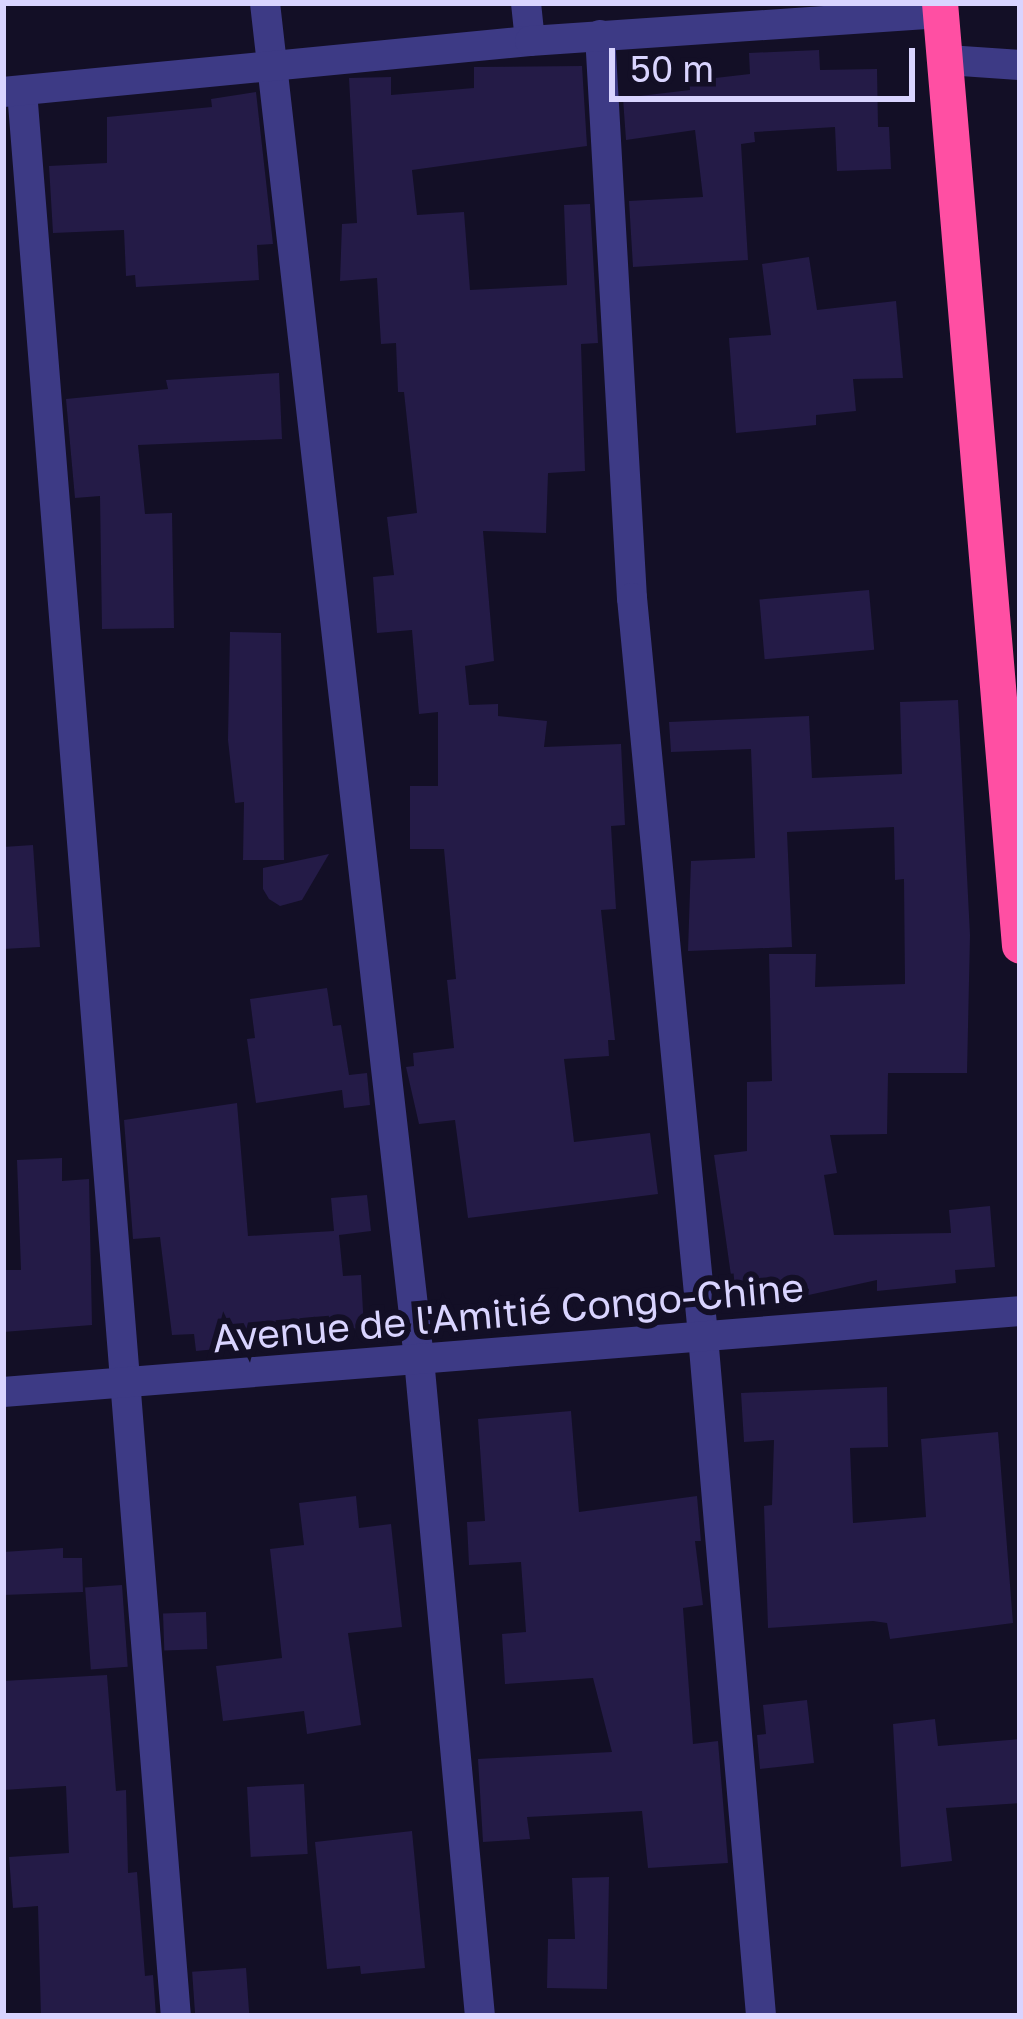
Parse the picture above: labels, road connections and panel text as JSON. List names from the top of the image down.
{
  "streets": {
    "street": ["Avenue de l'Amitié Congo-Chine"]
  },
  "scale_bar": "50 m"
}
